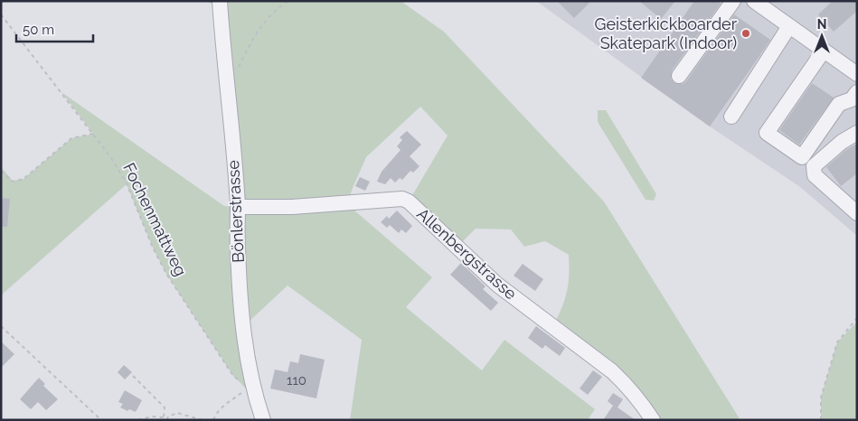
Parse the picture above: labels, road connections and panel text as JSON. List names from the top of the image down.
{
  "streets": {
    "street": ["Bönlerstrasse", "Allenbergstrasse"],
    "path": ["Fochenmattweg"]
  },
  "crossings": [
    ["Bönlerstrasse", "Fochenmattweg"],
    ["Bönlerstrasse", "Allenbergstrasse"]
  ],
  "places": ["Geisterkickboarder Skatepark (Indoor)"],
  "house_numbers": ["110"],
  "scale_bar": "50 m",
  "north": "top"
}
